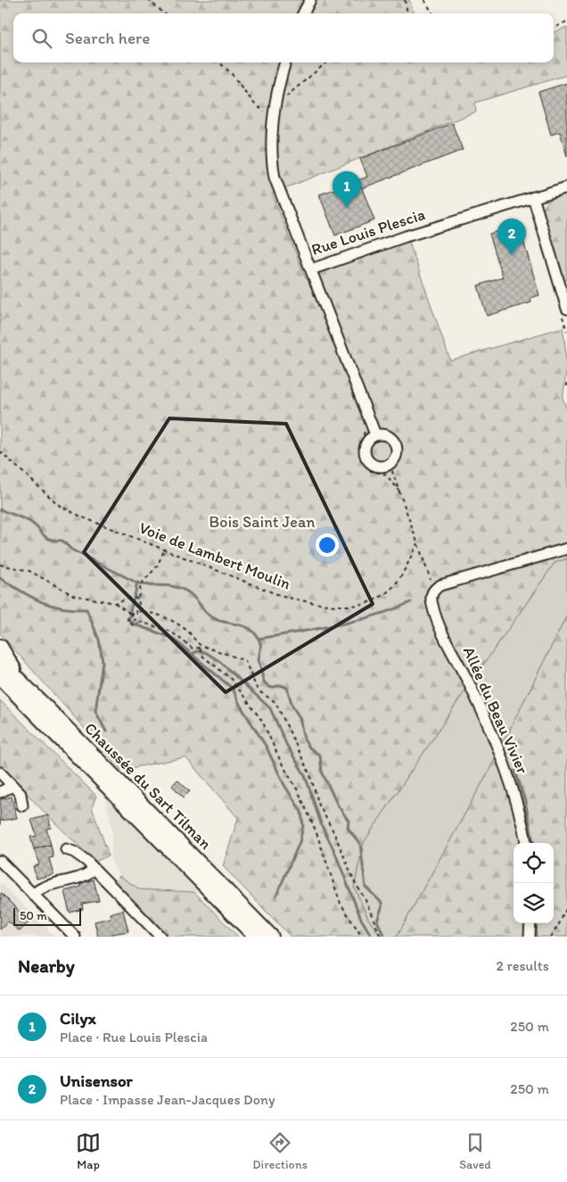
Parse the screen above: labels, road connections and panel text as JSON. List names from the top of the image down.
{
  "streets": {
    "highway": ["Chaussée du Sart Tilman"],
    "street": ["Rue Louis Plescia", "Allée du Beau Vivier"],
    "path": ["Voie de Lambert Moulin"]
  },
  "parks": ["Bois Saint Jean"],
  "scale_bar": "50 m",
  "page": {
    "search": "Search here",
    "pins": ["1", "2"],
    "scale": "50 m",
    "heading": ["Nearby", "2 results"],
    "list": [
      {
        "mark": "1",
        "name": "Cilyx",
        "note": "Place · Rue Louis Plescia",
        "value": "250 m"
      },
      {
        "mark": "2",
        "name": "Unisensor",
        "note": "Place · Impasse Jean-Jacques Dony",
        "value": "250 m"
      }
    ],
    "nav": ["Map", "Directions", "Saved"]
  }
}
